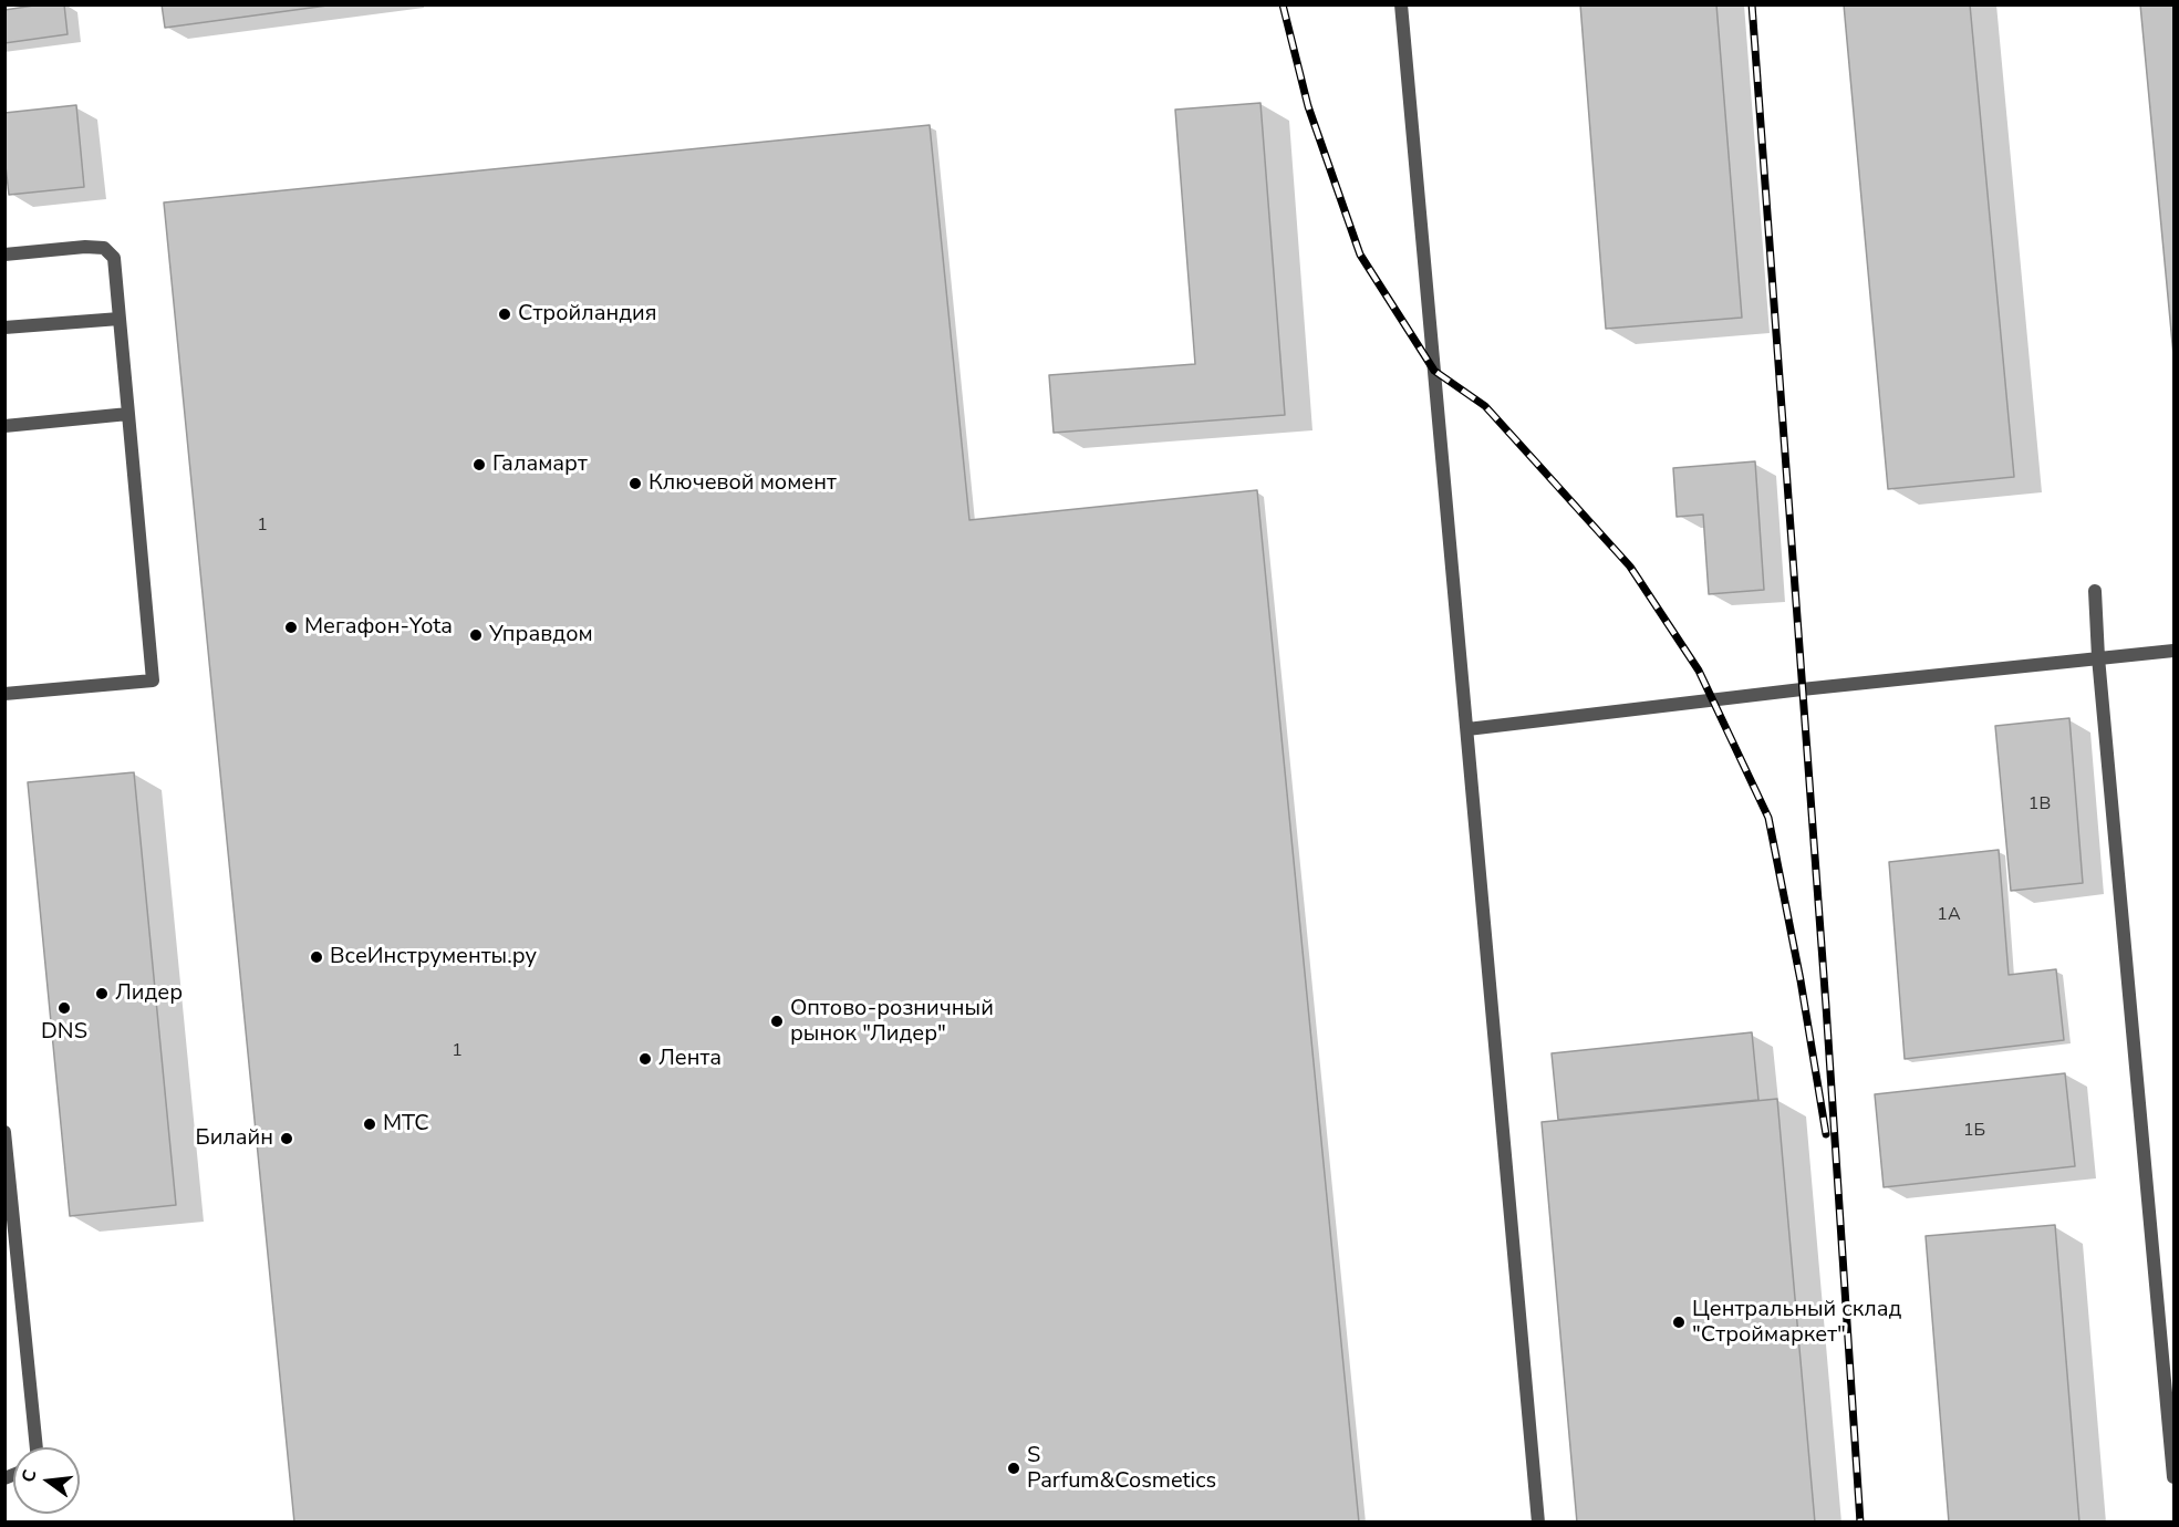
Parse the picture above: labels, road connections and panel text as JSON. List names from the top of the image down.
{
  "places": [
    "Стройландия",
    "Галамарт",
    "Ключевой момент",
    "Мегафон-Yota",
    "Управдом",
    "ВсеИнструменты.ру",
    "Лидер",
    "DNS",
    "Оптово-розничный рынок \"Лидер\"",
    "Лента",
    "МТС",
    "Билайн",
    "Центральный склад \"Строймаркет\"",
    "S Parfum&Cosmetics"
  ],
  "house_numbers": [
    "1",
    "1В",
    "1А",
    "1",
    "1Б"
  ],
  "north": "left"
}
